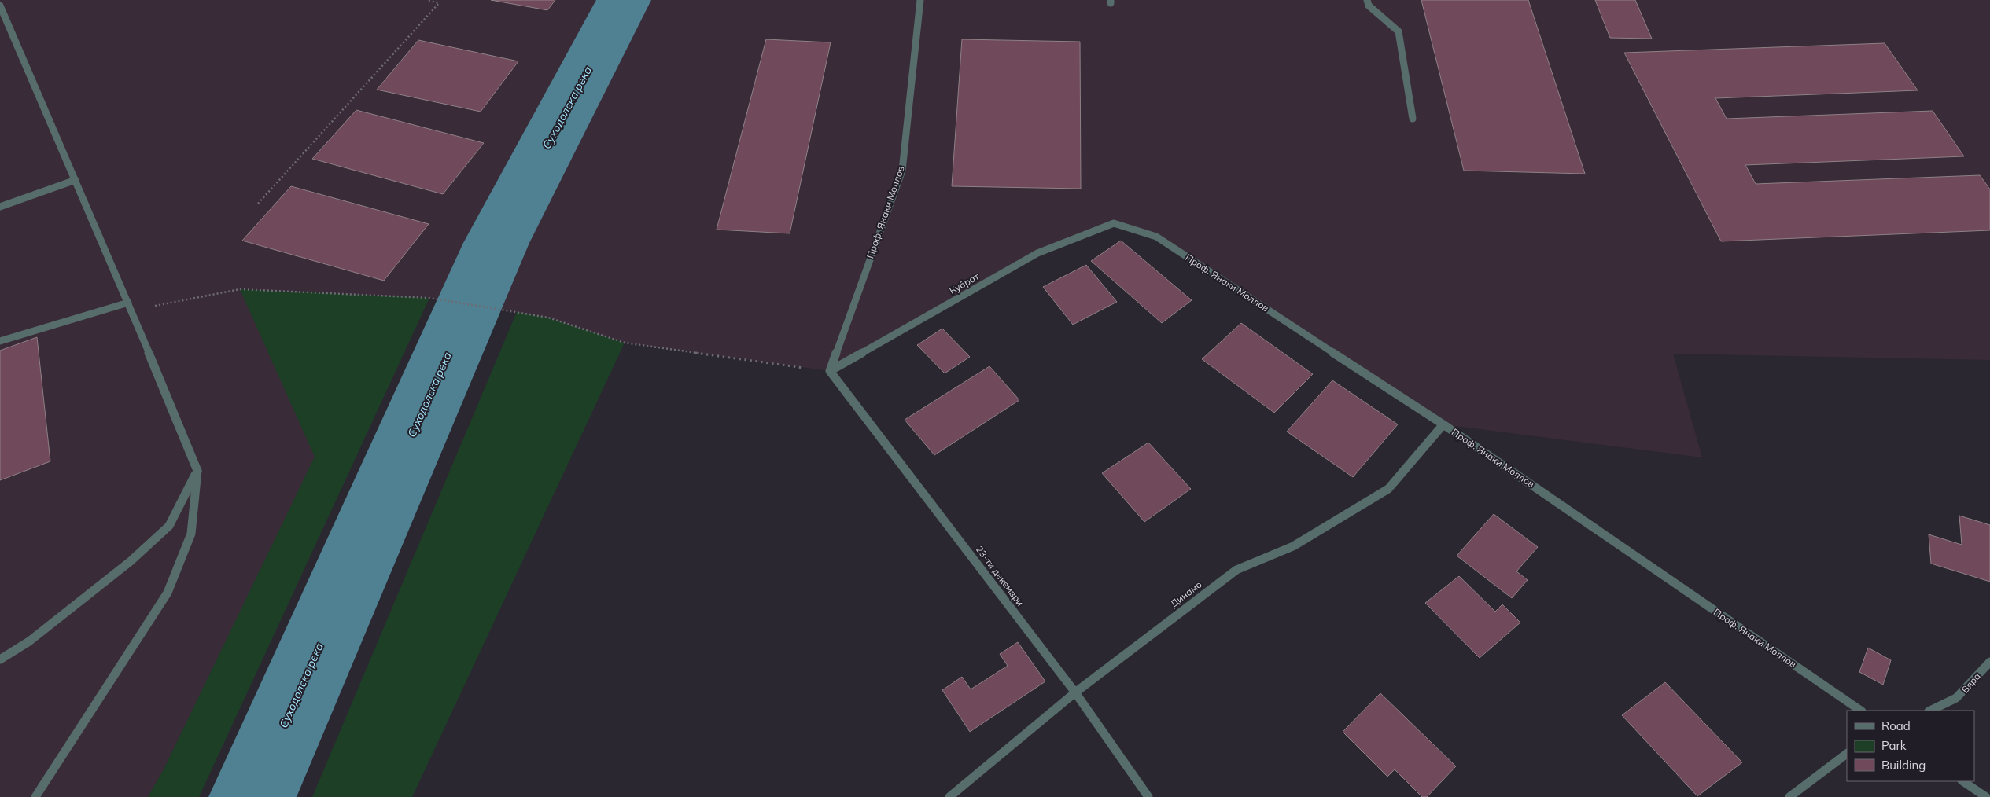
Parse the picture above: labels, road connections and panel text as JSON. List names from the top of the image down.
{
  "streets": {
    "street": [
      "Проф. Янаки Моллов",
      "Кубрат",
      "23-ти декември",
      "Динамо",
      "Вяра"
    ]
  },
  "crossings": [
    ["Проф. Янаки Моллов", "Кубрат"],
    ["Проф. Янаки Моллов", "23-ти декември"],
    ["Проф. Янаки Моллов", "Динамо"],
    ["Кубрат", "23-ти декември"],
    ["23-ти декември", "Динамо"]
  ],
  "water": ["Суходолска река"],
  "legend": ["Road", "Park", "Building"]
}
